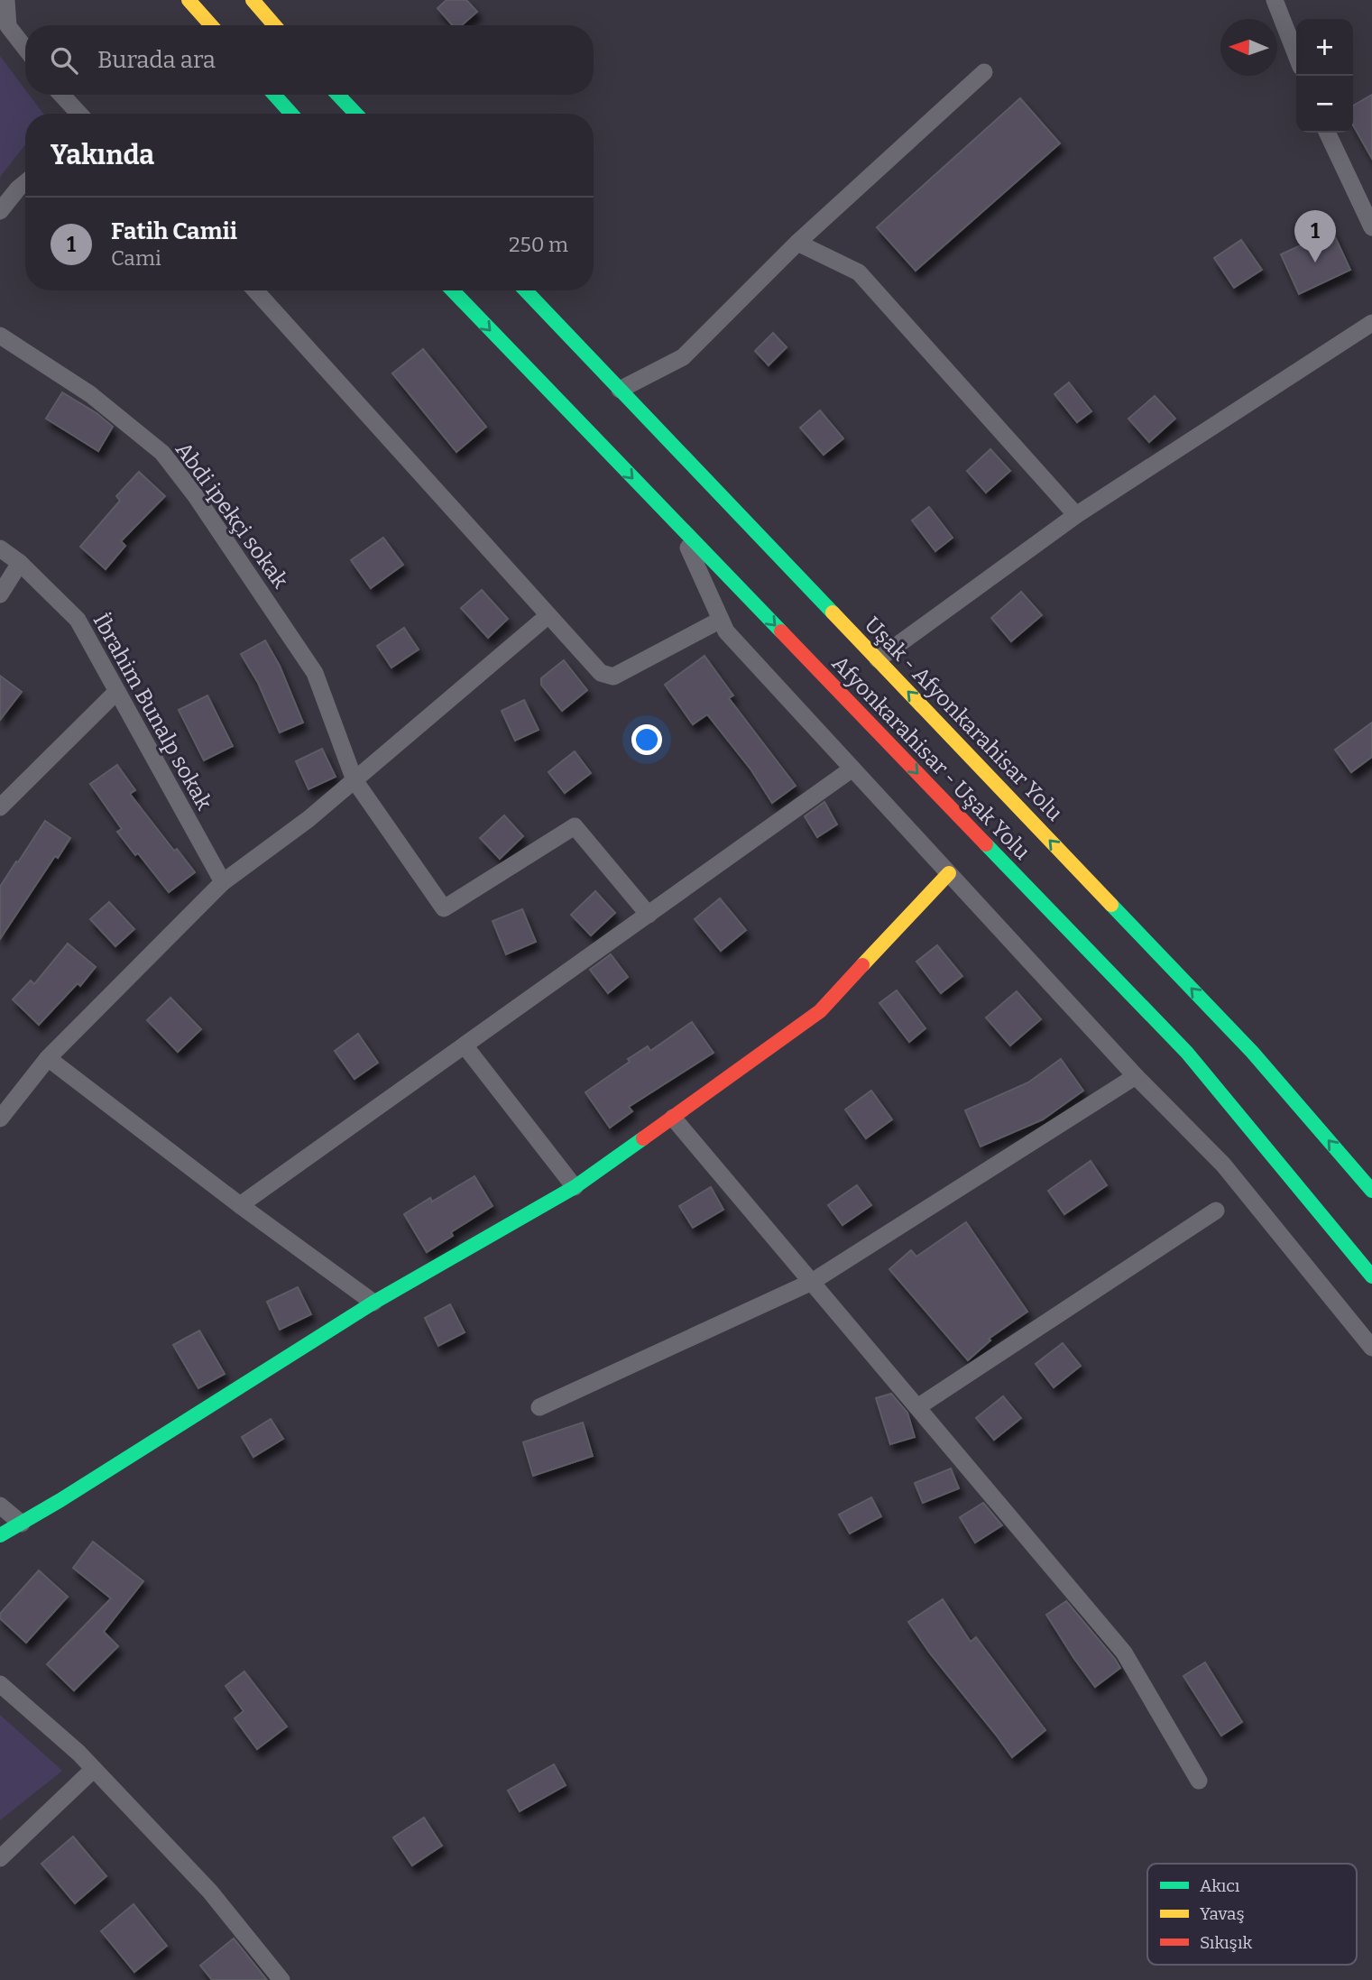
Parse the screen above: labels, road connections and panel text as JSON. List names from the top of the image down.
{
  "streets": {
    "main road": ["Uşak - Afyonkarahisar Yolu", "Afyonkarahisar - Uşak Yolu"],
    "street": ["Abdi ipekçi sokak", "İbrahim Bunalp sokak"]
  },
  "one_way": ["Uşak - Afyonkarahisar Yolu", "Afyonkarahisar - Uşak Yolu"],
  "legend": ["Akıcı", "Yavaş", "Sıkışık"],
  "north": "left",
  "page": {
    "map_buttons": ["+", "−"],
    "search": "Burada ara",
    "heading": "Yakında",
    "list": [
      {
        "mark": "1",
        "name": "Fatih Camii",
        "note": "Cami",
        "value": "250 m"
      }
    ],
    "pins": "1"
  }
}
